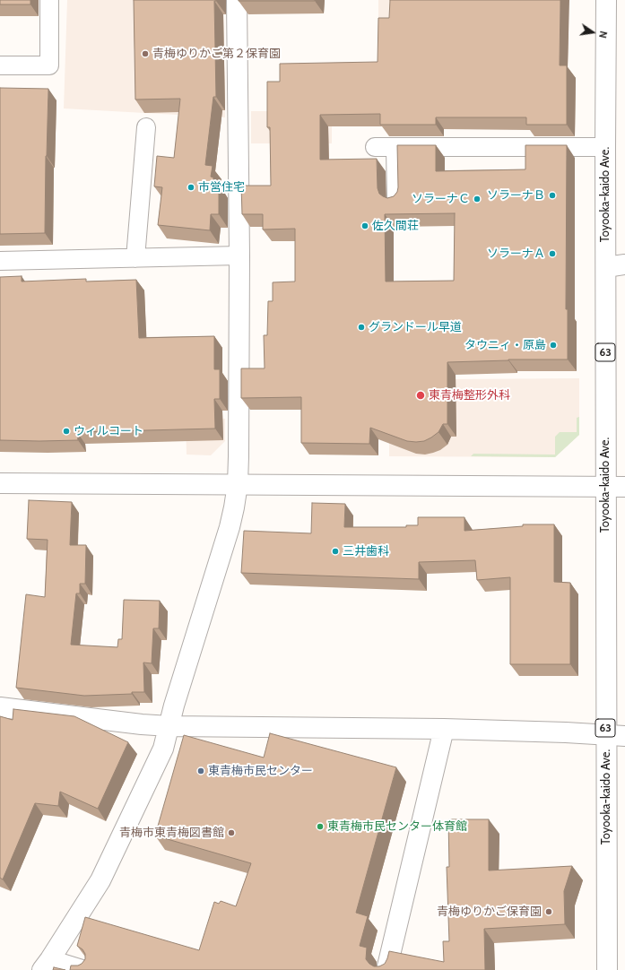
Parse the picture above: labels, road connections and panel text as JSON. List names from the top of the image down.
{
  "streets": {
    "street": ["Toyooka-kaido Ave.", "63"]
  },
  "places": [
    "青梅ゆりかご第２保育園",
    "市営住宅",
    "ソラーナＢ",
    "ソラーナＣ",
    "佐久間荘",
    "ソラーナＡ",
    "グランドール早道",
    "タウニィ・原島",
    "東青梅整形外科",
    "ウィルコート",
    "三井歯科",
    "東青梅市民センター",
    "東青梅市民センター体育館",
    "青梅市東青梅図書館",
    "青梅ゆりかご保育園"
  ],
  "north": "right"
}
